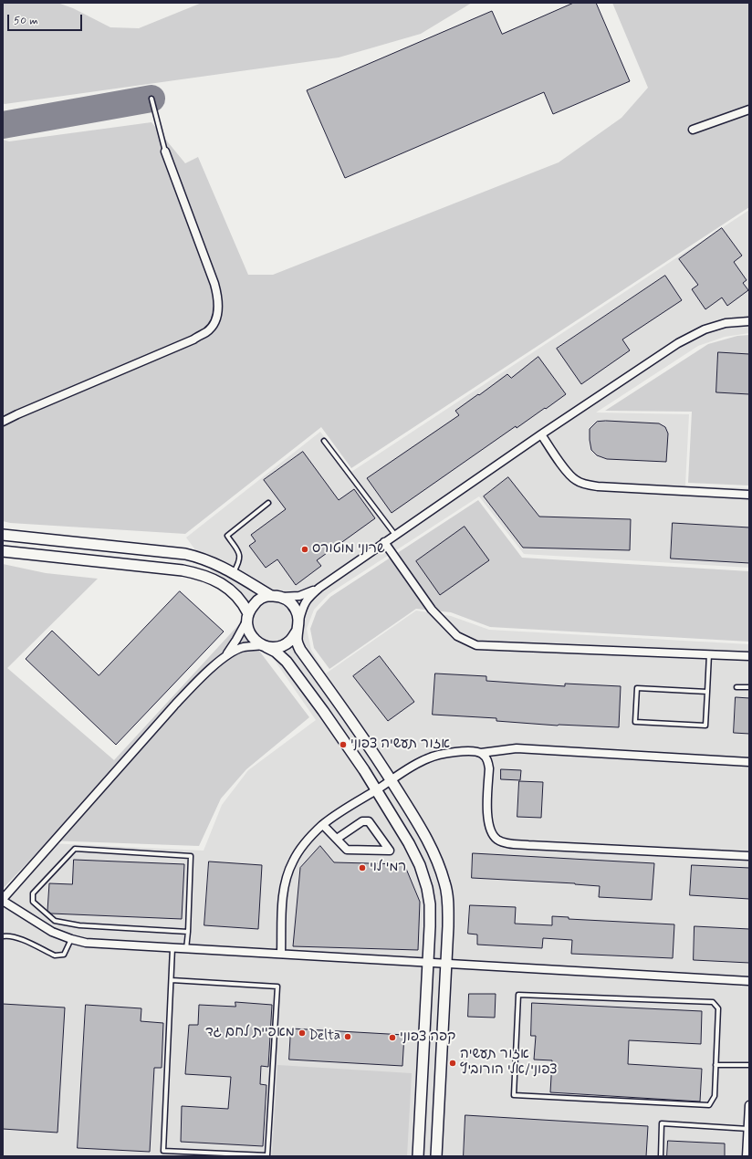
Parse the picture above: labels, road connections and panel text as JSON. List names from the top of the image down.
{
  "places": [
    "שרוני מוטורס",
    "אזור תעשיה צפוני",
    "רמי לוי",
    "מאפיית לחם גד",
    "Delta",
    "קפה צפוני",
    "אזור תעשיה צפוני/אלי הורוביץ"
  ],
  "scale_bar": "50 m"
}
